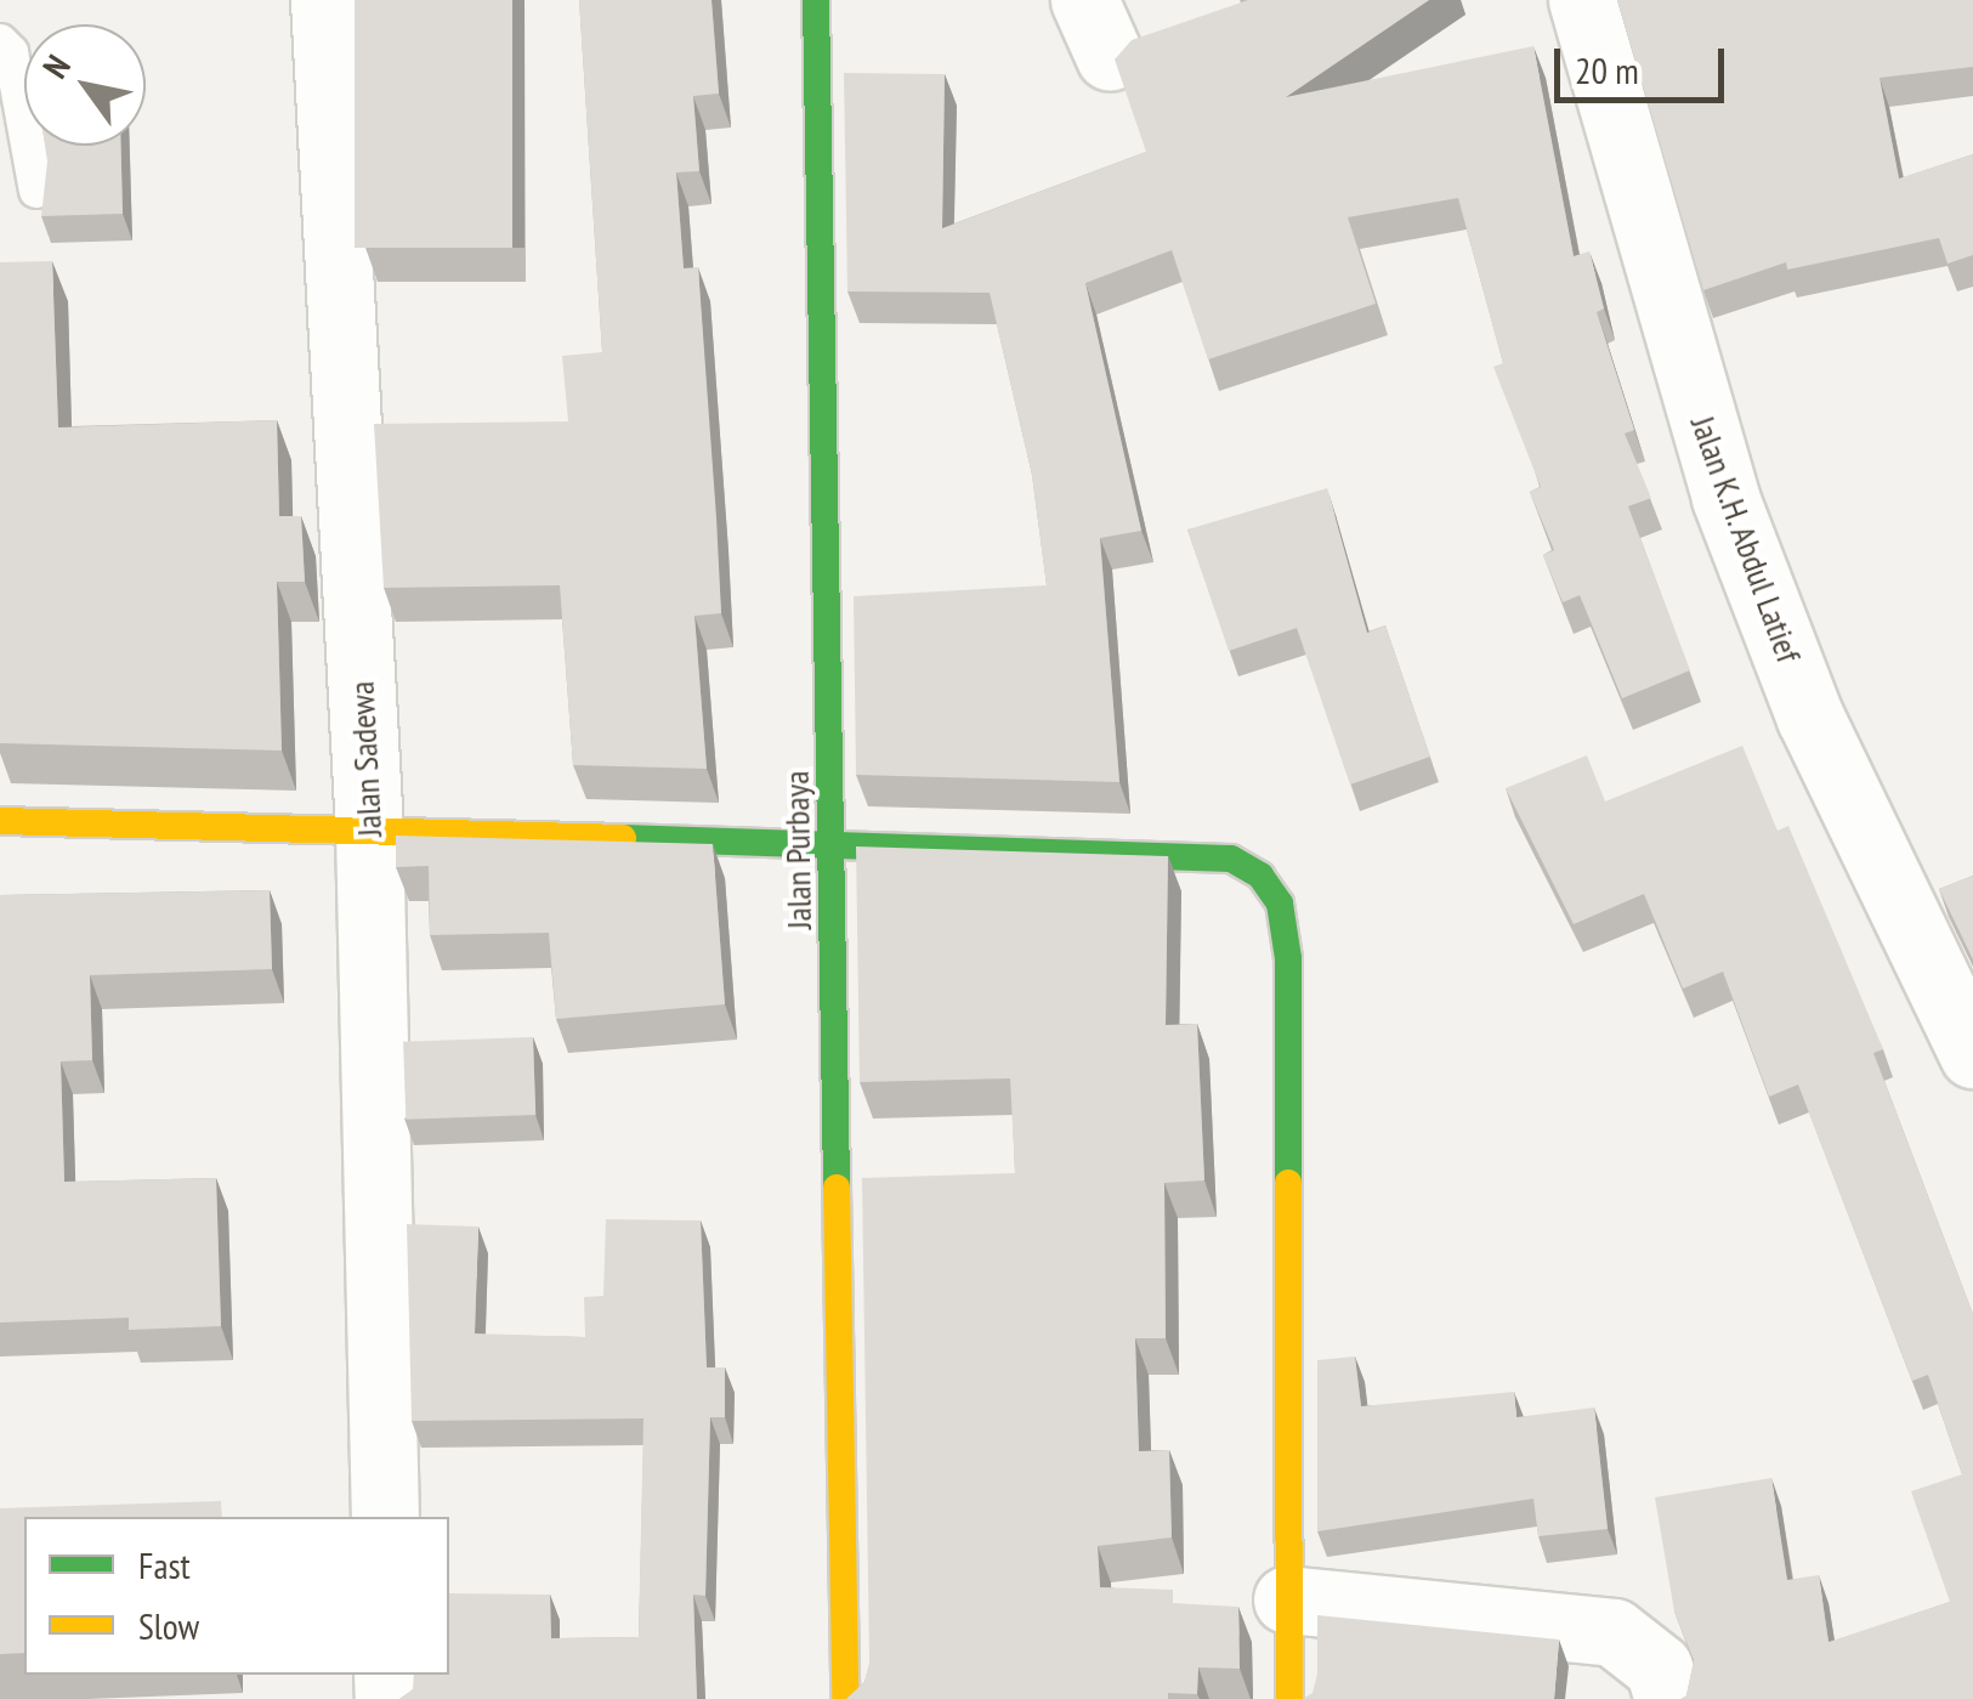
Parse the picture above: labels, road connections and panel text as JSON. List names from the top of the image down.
{
  "streets": {
    "street": ["Jalan K.H. Abdul Latief", "Jalan Sadewa", "Jalan Purbaya"]
  },
  "legend": ["Fast", "Slow"],
  "scale_bar": "20 m",
  "north": "top left"
}
